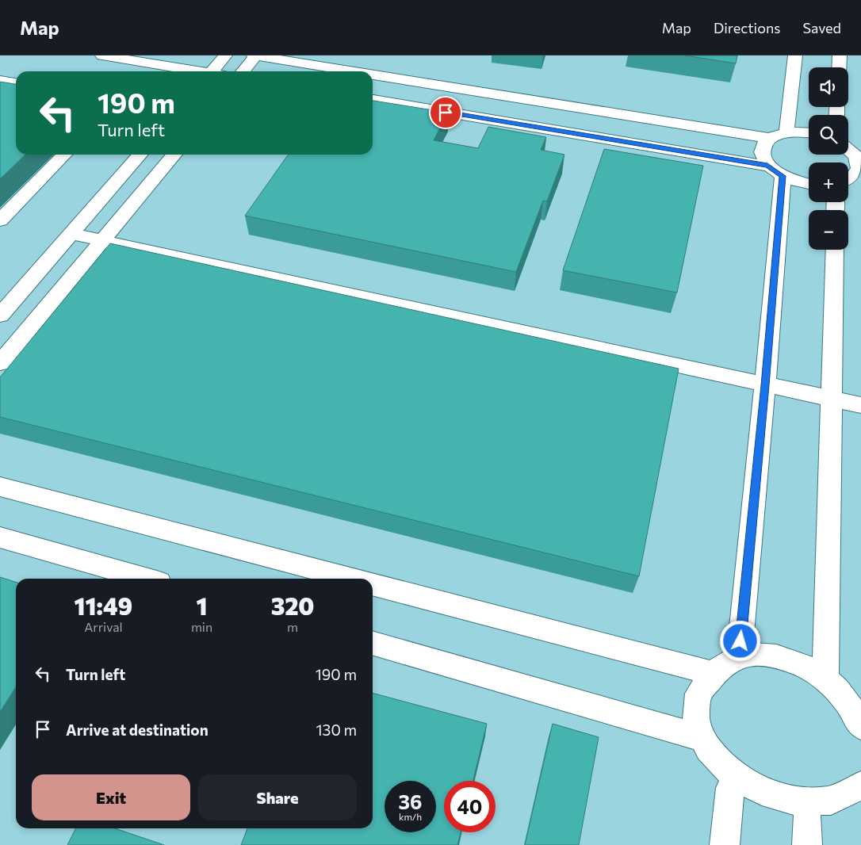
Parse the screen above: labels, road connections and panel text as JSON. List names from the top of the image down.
{
  "page": {
    "header": "Map",
    "nav": ["Map", "Directions", "Saved"],
    "map_buttons": ["+", "−"],
    "turn": ["190 m", "Turn left"],
    "eta": [
      "11:49",
      "Arrival",
      "1",
      "min",
      "320",
      "m"
    ],
    "list": [
      {
        "name": "Turn left",
        "value": "190 m"
      },
      {
        "name": "Arrive at destination",
        "value": "130 m"
      }
    ],
    "buttons": ["Exit", "Share"],
    "speed": "36 km/h",
    "limit": "40"
  }
}
